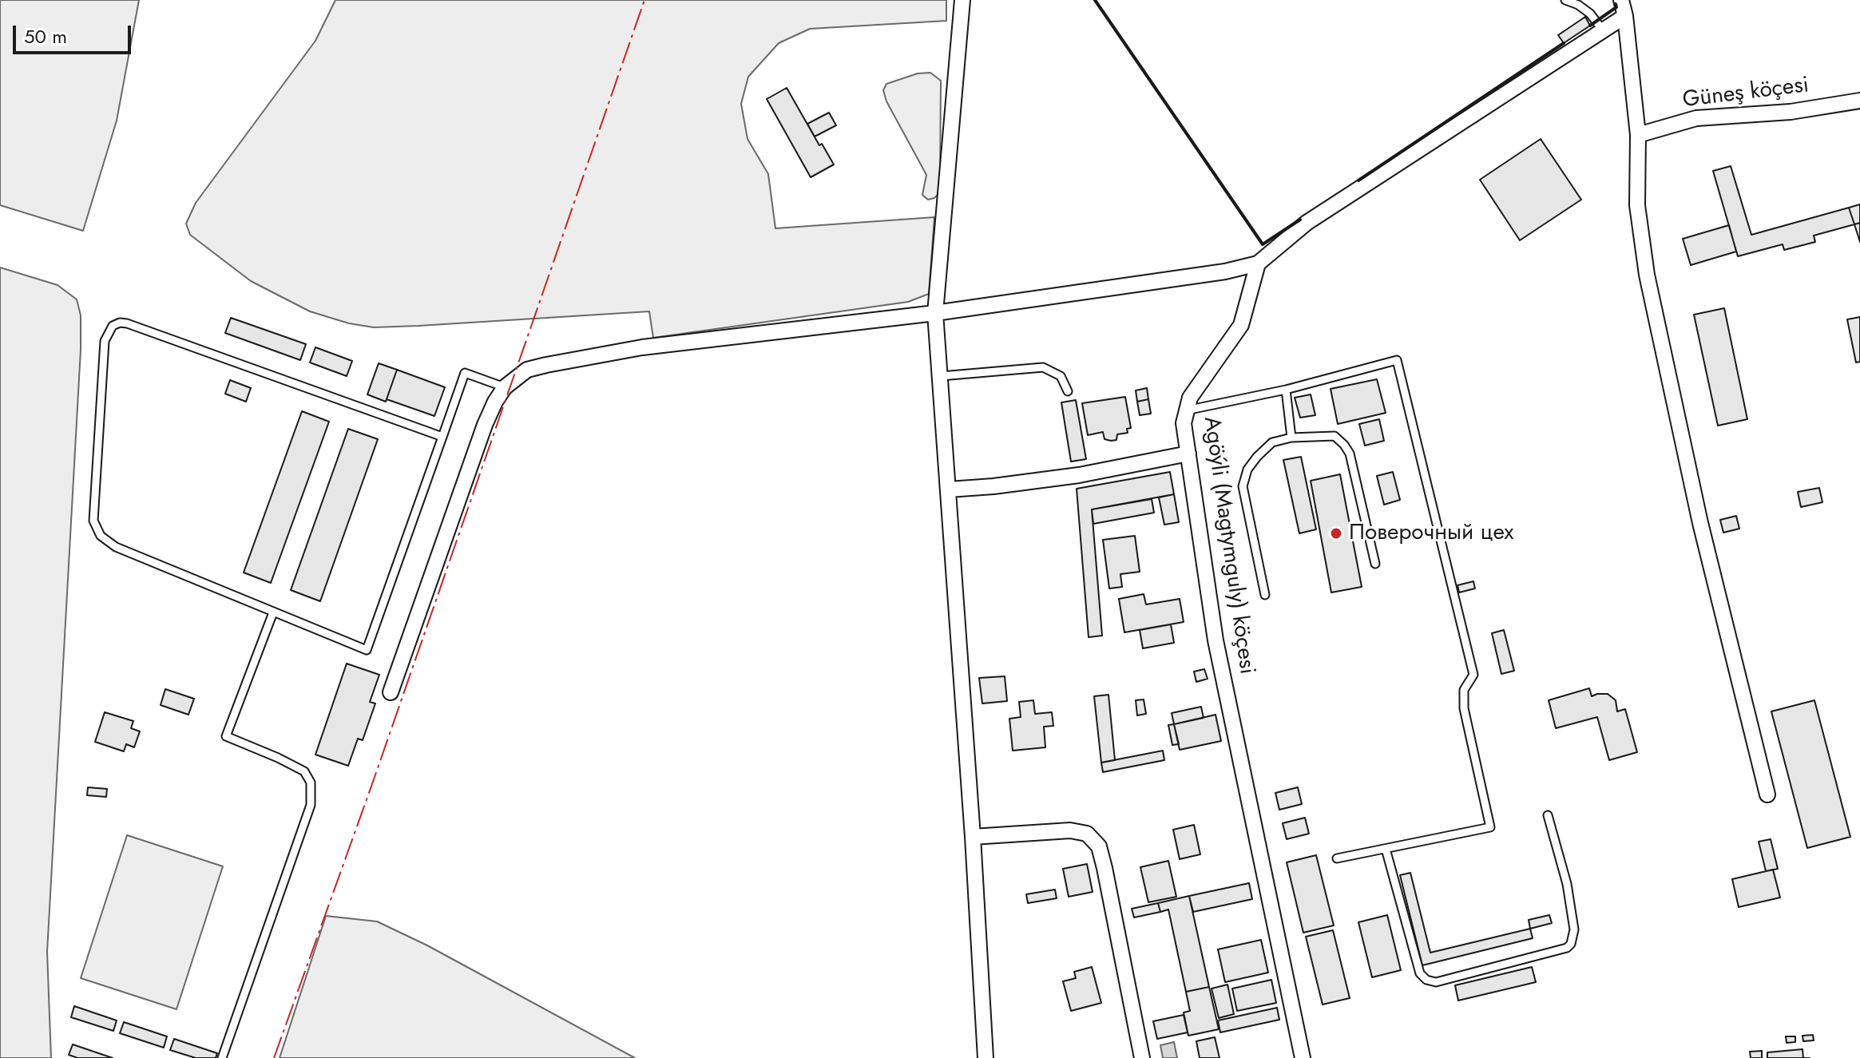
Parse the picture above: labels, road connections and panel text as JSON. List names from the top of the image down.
{
  "streets": {
    "street": ["Güneş köçesi", "Agöýli (Magtymguly) köçesi"]
  },
  "places": ["Поверочный цех"],
  "scale_bar": "50 m"
}
